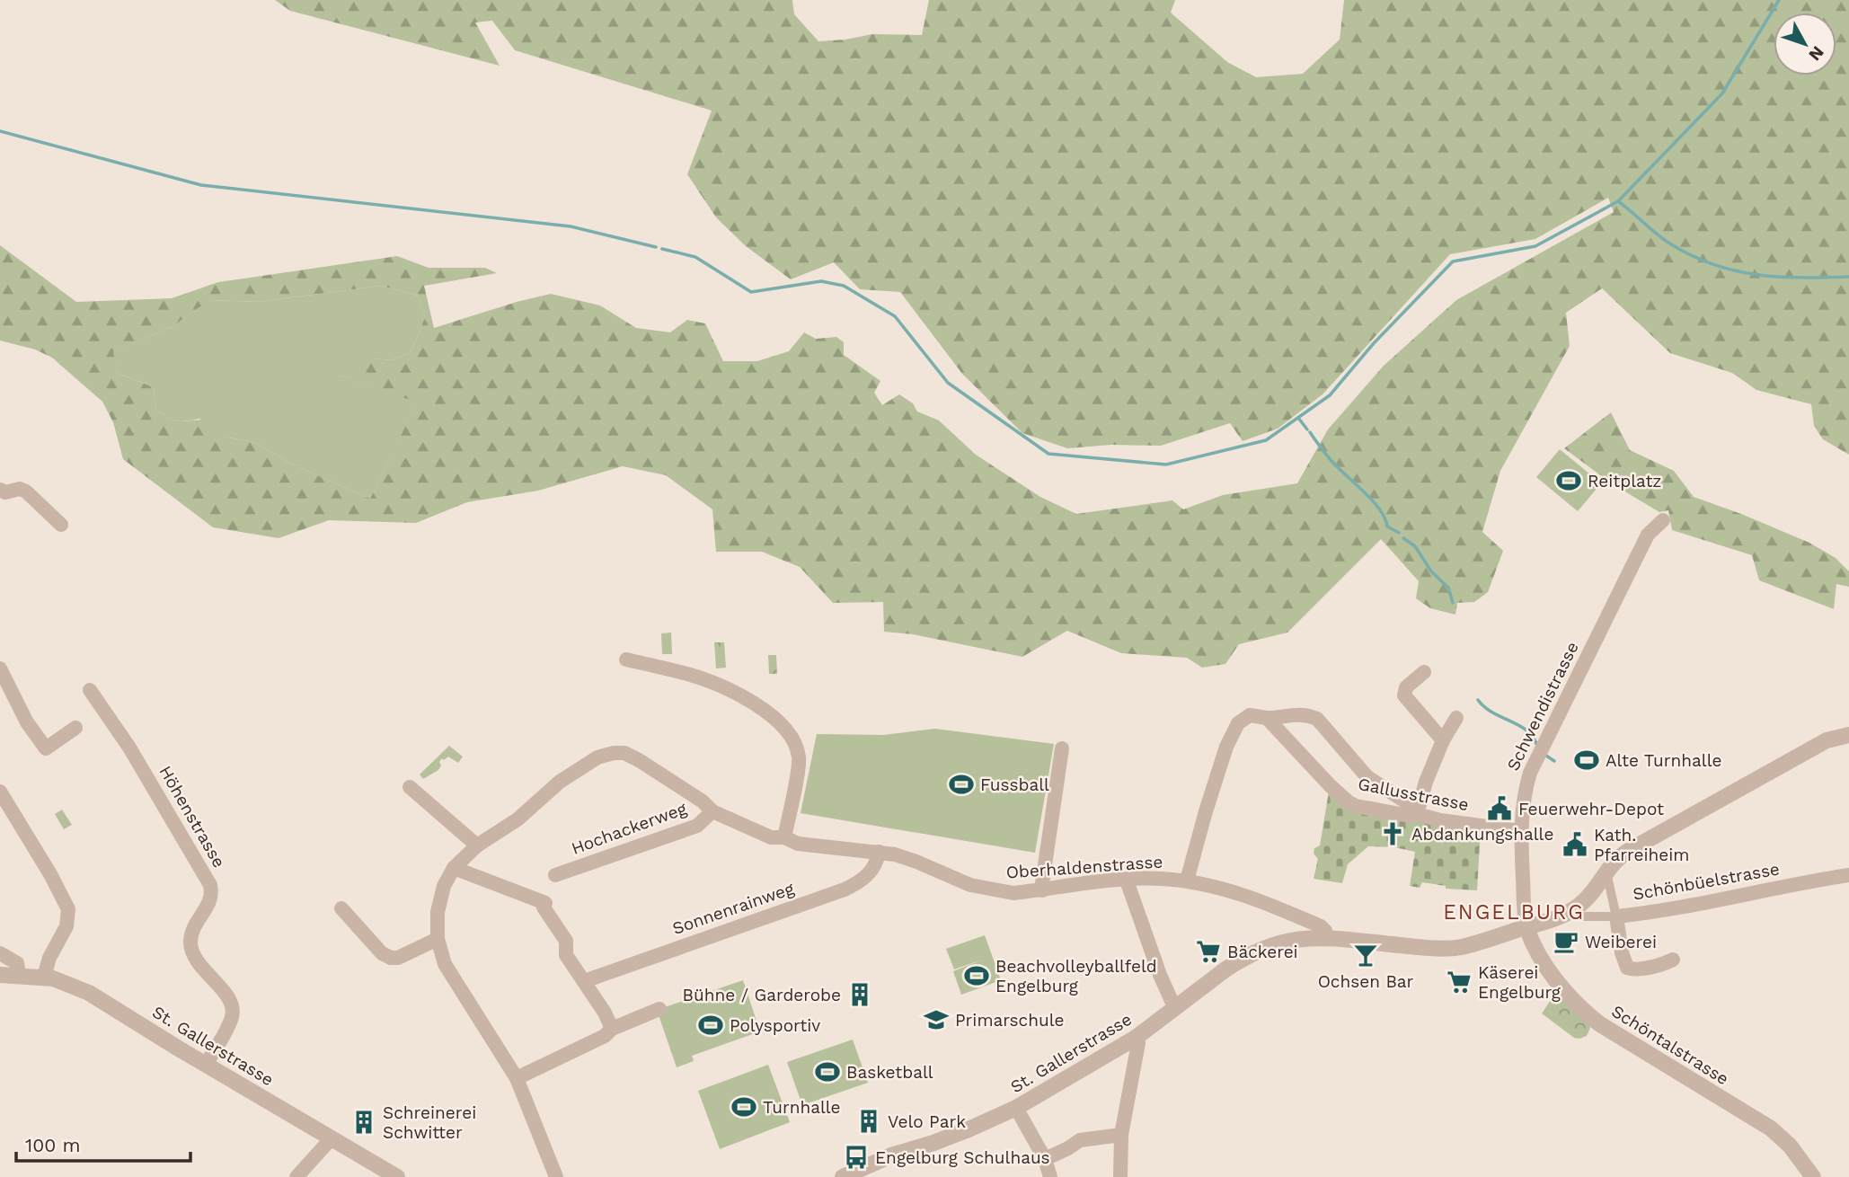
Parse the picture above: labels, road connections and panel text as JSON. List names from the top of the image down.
{
  "streets": {
    "street": [
      "Schwendistrasse",
      "Gallusstrasse",
      "Höhenstrasse",
      "Hochackerweg",
      "Oberhaldenstrasse",
      "Schönbüelstrasse",
      "Sonnenrainweg",
      "Schöntalstrasse",
      "St. Gallerstrasse"
    ]
  },
  "crossings": [
    ["Schwendistrasse", "Gallusstrasse"],
    ["Schwendistrasse", "Schöntalstrasse"],
    ["Schwendistrasse", "St. Gallerstrasse"],
    ["Höhenstrasse", "St. Gallerstrasse"],
    ["Hochackerweg", "Oberhaldenstrasse"],
    ["Oberhaldenstrasse", "Sonnenrainweg"],
    ["Oberhaldenstrasse", "St. Gallerstrasse"],
    ["Schönbüelstrasse", "St. Gallerstrasse"],
    ["Schöntalstrasse", "St. Gallerstrasse"]
  ],
  "districts": ["ENGELBURG"],
  "places": {
    "sports": [
      "Reitplatz",
      "Alte Turnhalle",
      "Fussball",
      "Beachvolleyballfeld Engelburg",
      "Polysportiv",
      "Basketball",
      "Turnhalle"
    ],
    "public building": ["Feuerwehr-Depot", "Kath. Pfarreiheim"],
    "church": ["Abdankungshalle"],
    "cafe": ["Weiberei"],
    "supermarket": ["Bäckerei", "Käserei Engelburg"],
    "bar": ["Ochsen Bar"],
    "building": ["Bühne / Garderobe", "Velo Park", "Schreinerei Schwitter"],
    "school or university": ["Primarschule"],
    "bus stop": ["Engelburg Schulhaus"]
  },
  "scale_bar": "100 m",
  "north": "bottom right"
}
